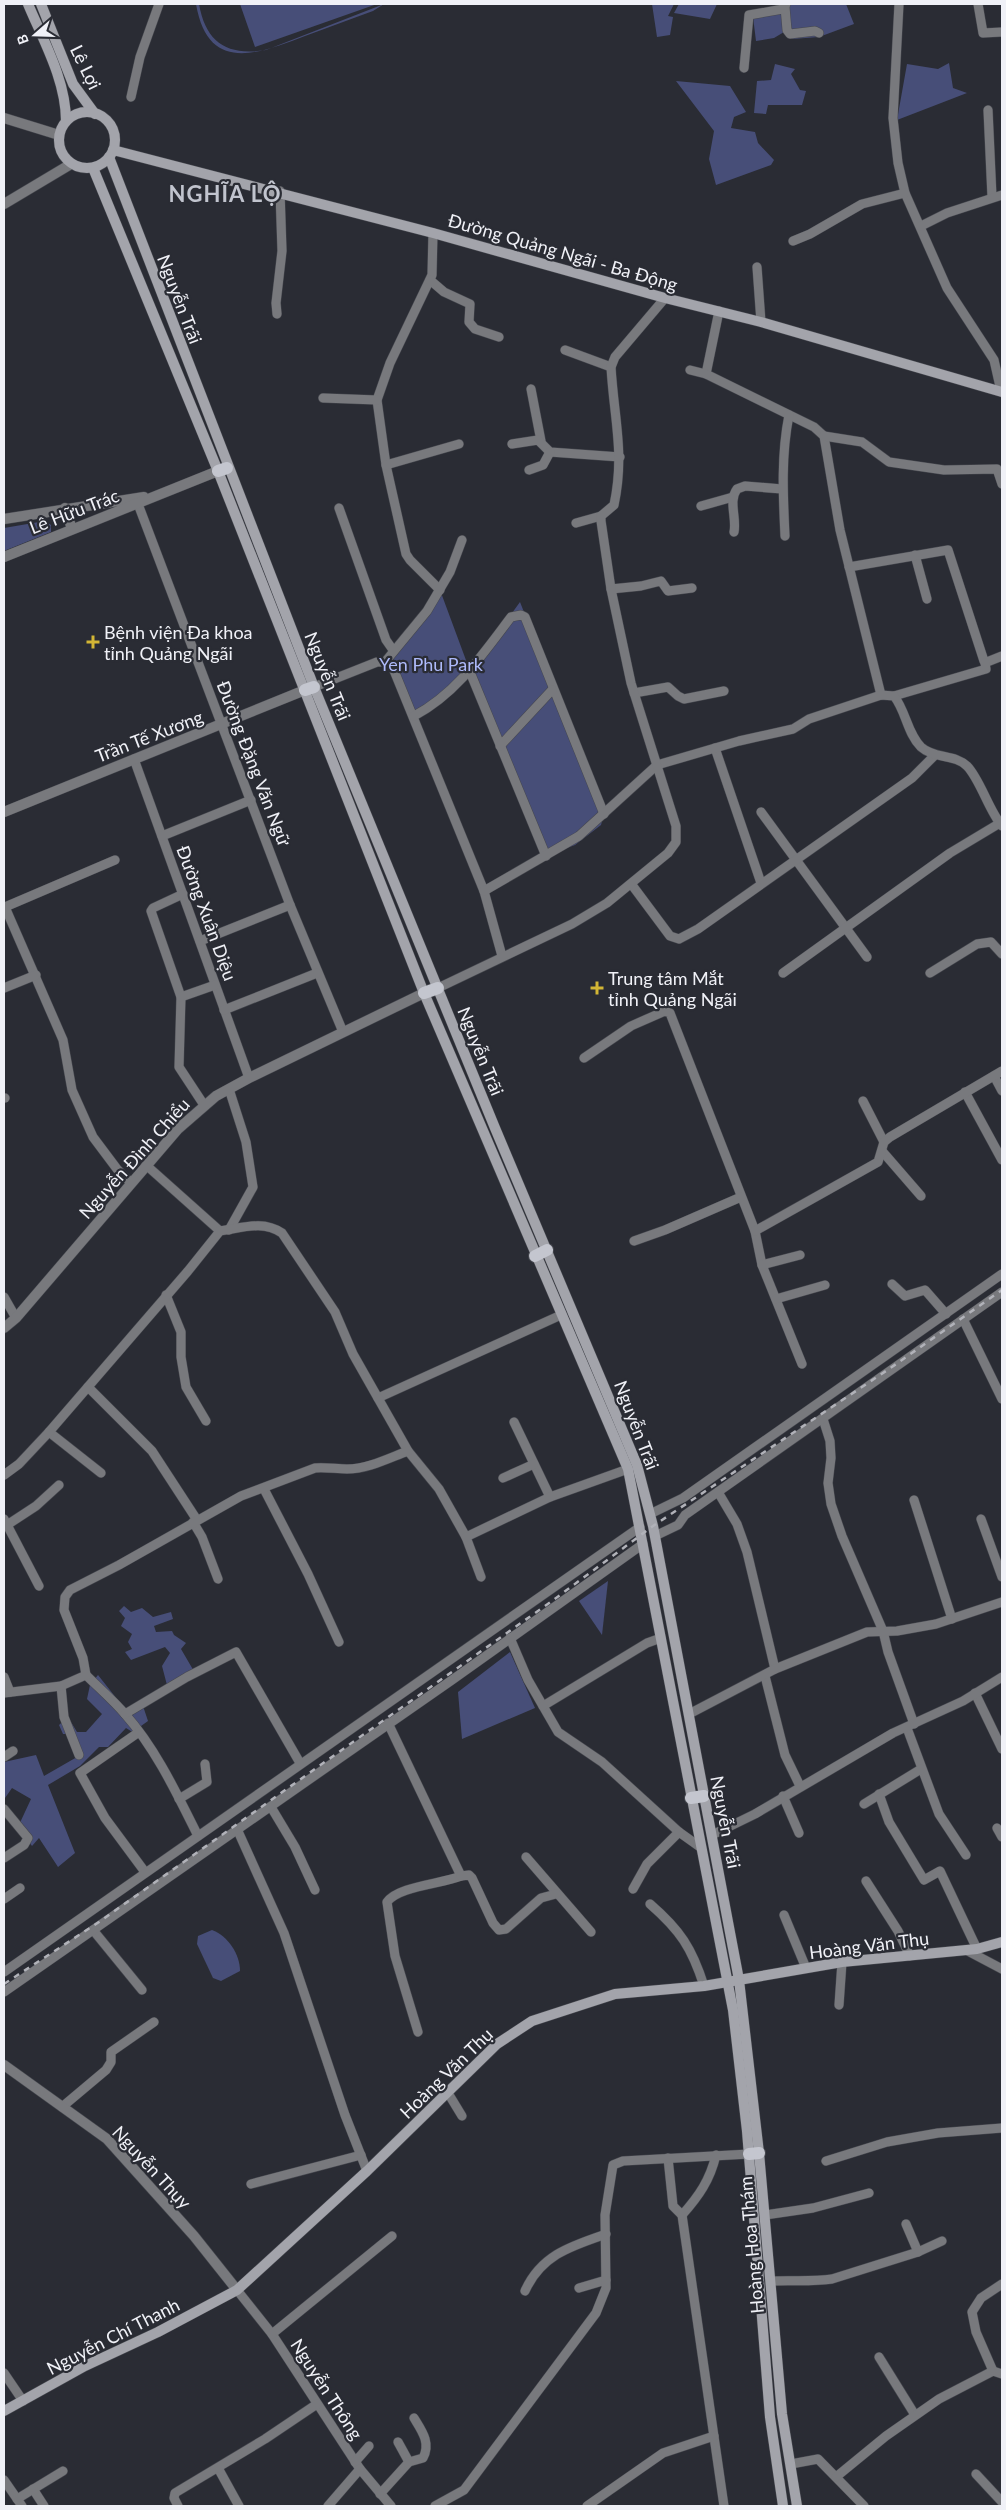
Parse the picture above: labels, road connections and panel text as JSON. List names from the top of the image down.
{
  "streets": {
    "main road": [
      "Lê Lợi",
      "Đường Quảng Ngãi - Ba Động",
      "Nguyễn Trãi",
      "Hoàng Văn Thụ",
      "Hoàng Hoa Thám",
      "Nguyễn Chí Thanh"
    ],
    "street": [
      "Lê Hữu Trác",
      "Trần Tế Xương",
      "Đường Đặng Văn Ngữ",
      "Đường Xuân Diệu",
      "Nguyễn Đình Chiểu",
      "Nguyễn Thụy",
      "Nguyễn Thông"
    ]
  },
  "crossings": [
    ["Lê Lợi", "Đường Quảng Ngãi - Ba Động"],
    ["Lê Lợi", "Nguyễn Trãi"],
    ["Đường Quảng Ngãi - Ba Động", "Nguyễn Trãi"],
    ["Nguyễn Trãi", "Lê Hữu Trác"],
    ["Nguyễn Trãi", "Trần Tế Xương"],
    ["Nguyễn Trãi", "Nguyễn Đình Chiểu"],
    ["Nguyễn Trãi", "Hoàng Văn Thụ"],
    ["Nguyễn Trãi", "Hoàng Hoa Thám"],
    ["Lê Hữu Trác", "Đường Đặng Văn Ngữ"],
    ["Trần Tế Xương", "Đường Đặng Văn Ngữ"],
    ["Trần Tế Xương", "Đường Xuân Diệu"],
    ["Đường Đặng Văn Ngữ", "Nguyễn Đình Chiểu"],
    ["Đường Xuân Diệu", "Nguyễn Đình Chiểu"],
    ["Hoàng Văn Thụ", "Nguyễn Thụy"],
    ["Hoàng Văn Thụ", "Hoàng Hoa Thám"],
    ["Hoàng Văn Thụ", "Nguyễn Chí Thanh"],
    ["Hoàng Văn Thụ", "Nguyễn Thông"],
    ["Nguyễn Thụy", "Nguyễn Chí Thanh"],
    ["Nguyễn Thụy", "Nguyễn Thông"],
    ["Nguyễn Chí Thanh", "Nguyễn Thông"]
  ],
  "districts": ["NGHĨA LỘ"],
  "parks": ["Yen Phu Park"],
  "places": {
    "health": ["Bệnh viện Đa khoa tỉnh Quảng Ngãi", "Trung tâm Mắt tỉnh Quảng Ngãi"]
  },
  "north": "left"
}
